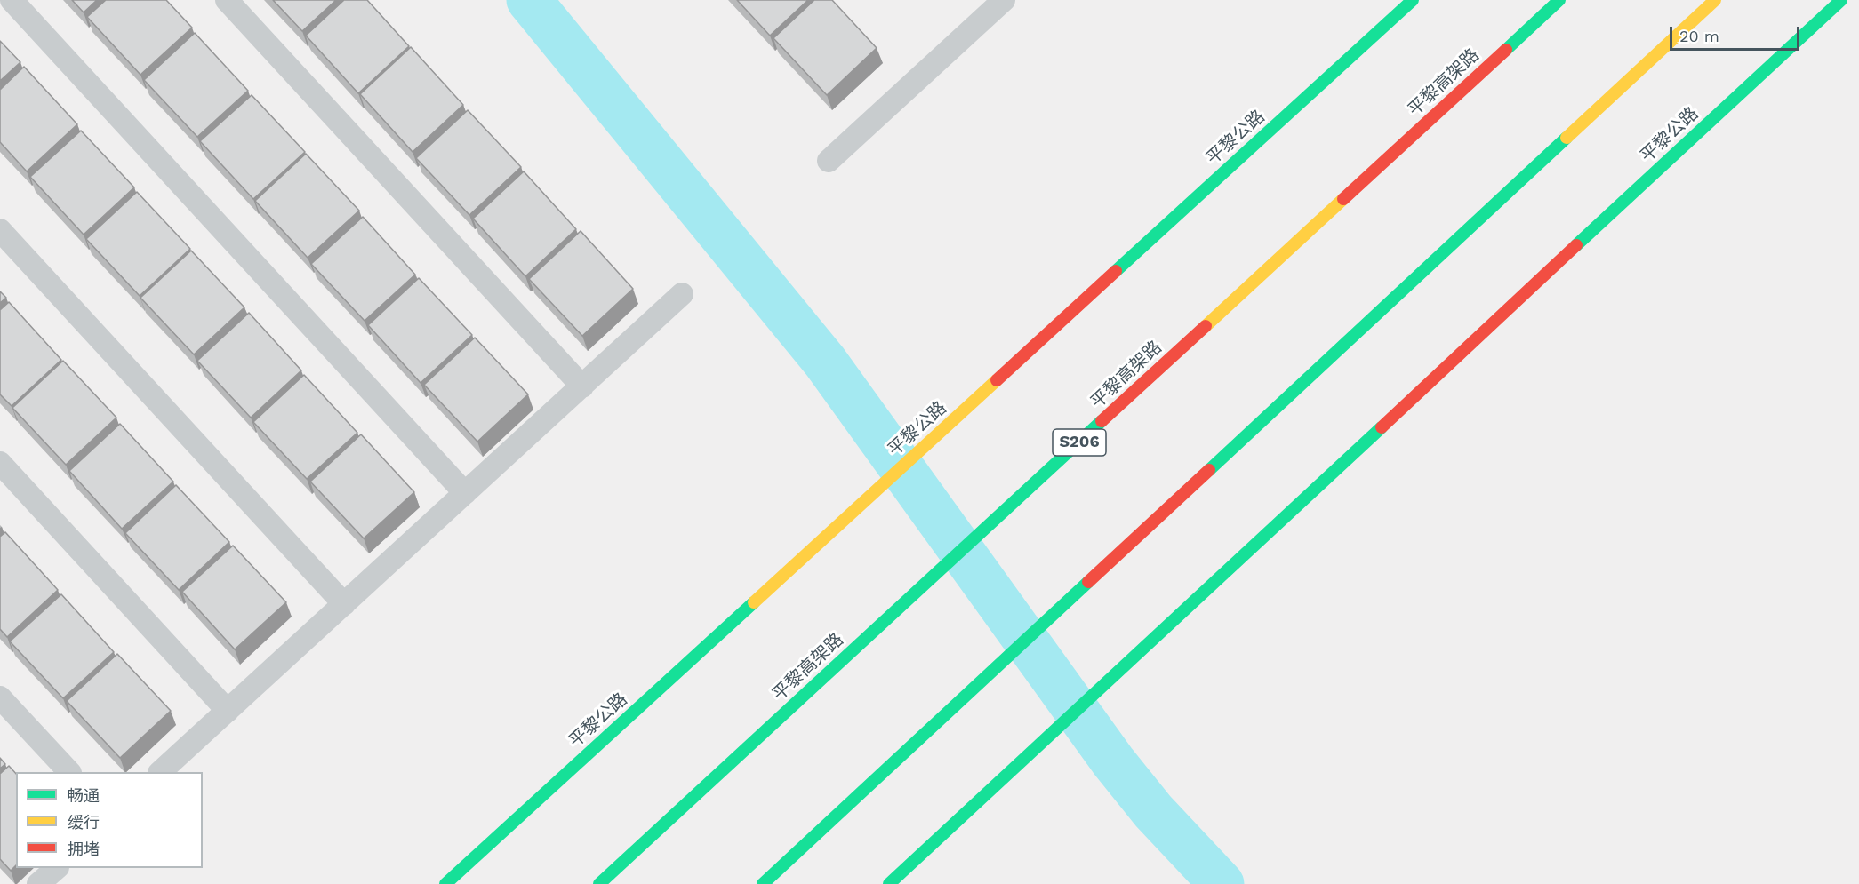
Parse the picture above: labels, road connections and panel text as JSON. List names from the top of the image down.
{
  "streets": {
    "main road": ["平黎高架路", "平黎公路", "S206"]
  },
  "legend": ["畅通", "缓行", "拥堵"],
  "scale_bar": "20 m"
}
